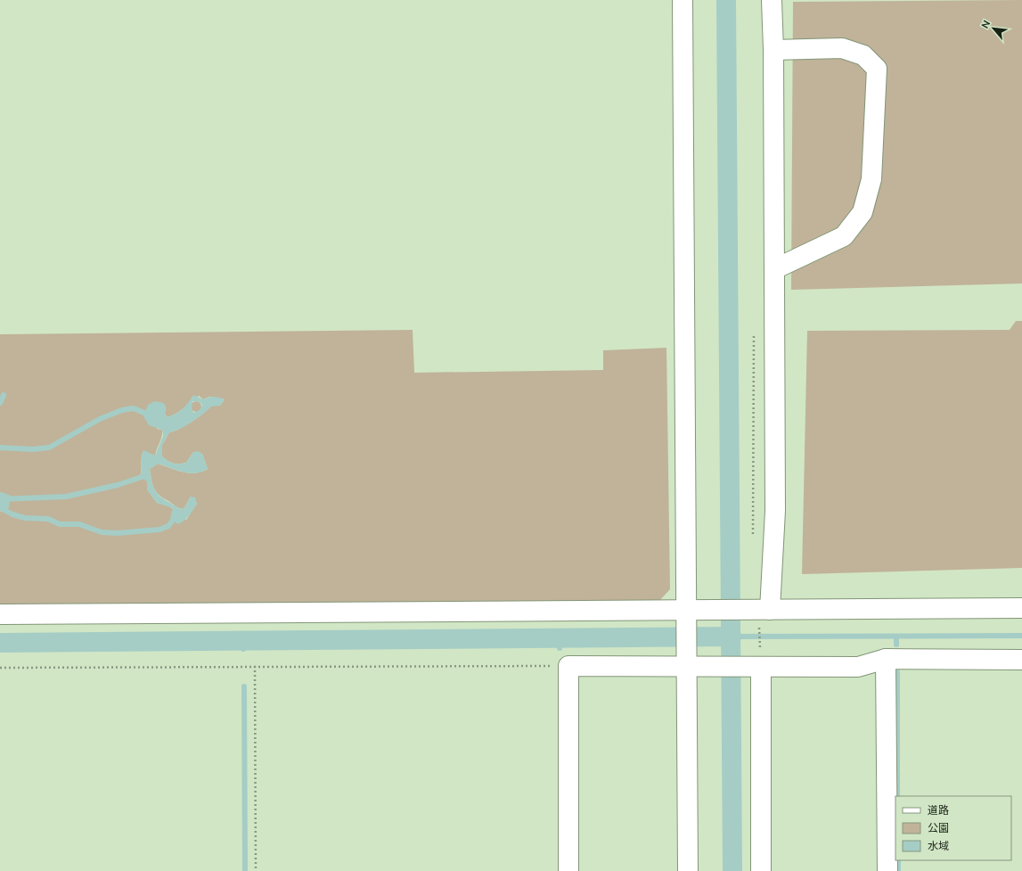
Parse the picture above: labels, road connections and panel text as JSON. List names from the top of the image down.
{
  "legend": ["道路", "公園", "水域"],
  "north": "top left"
}
